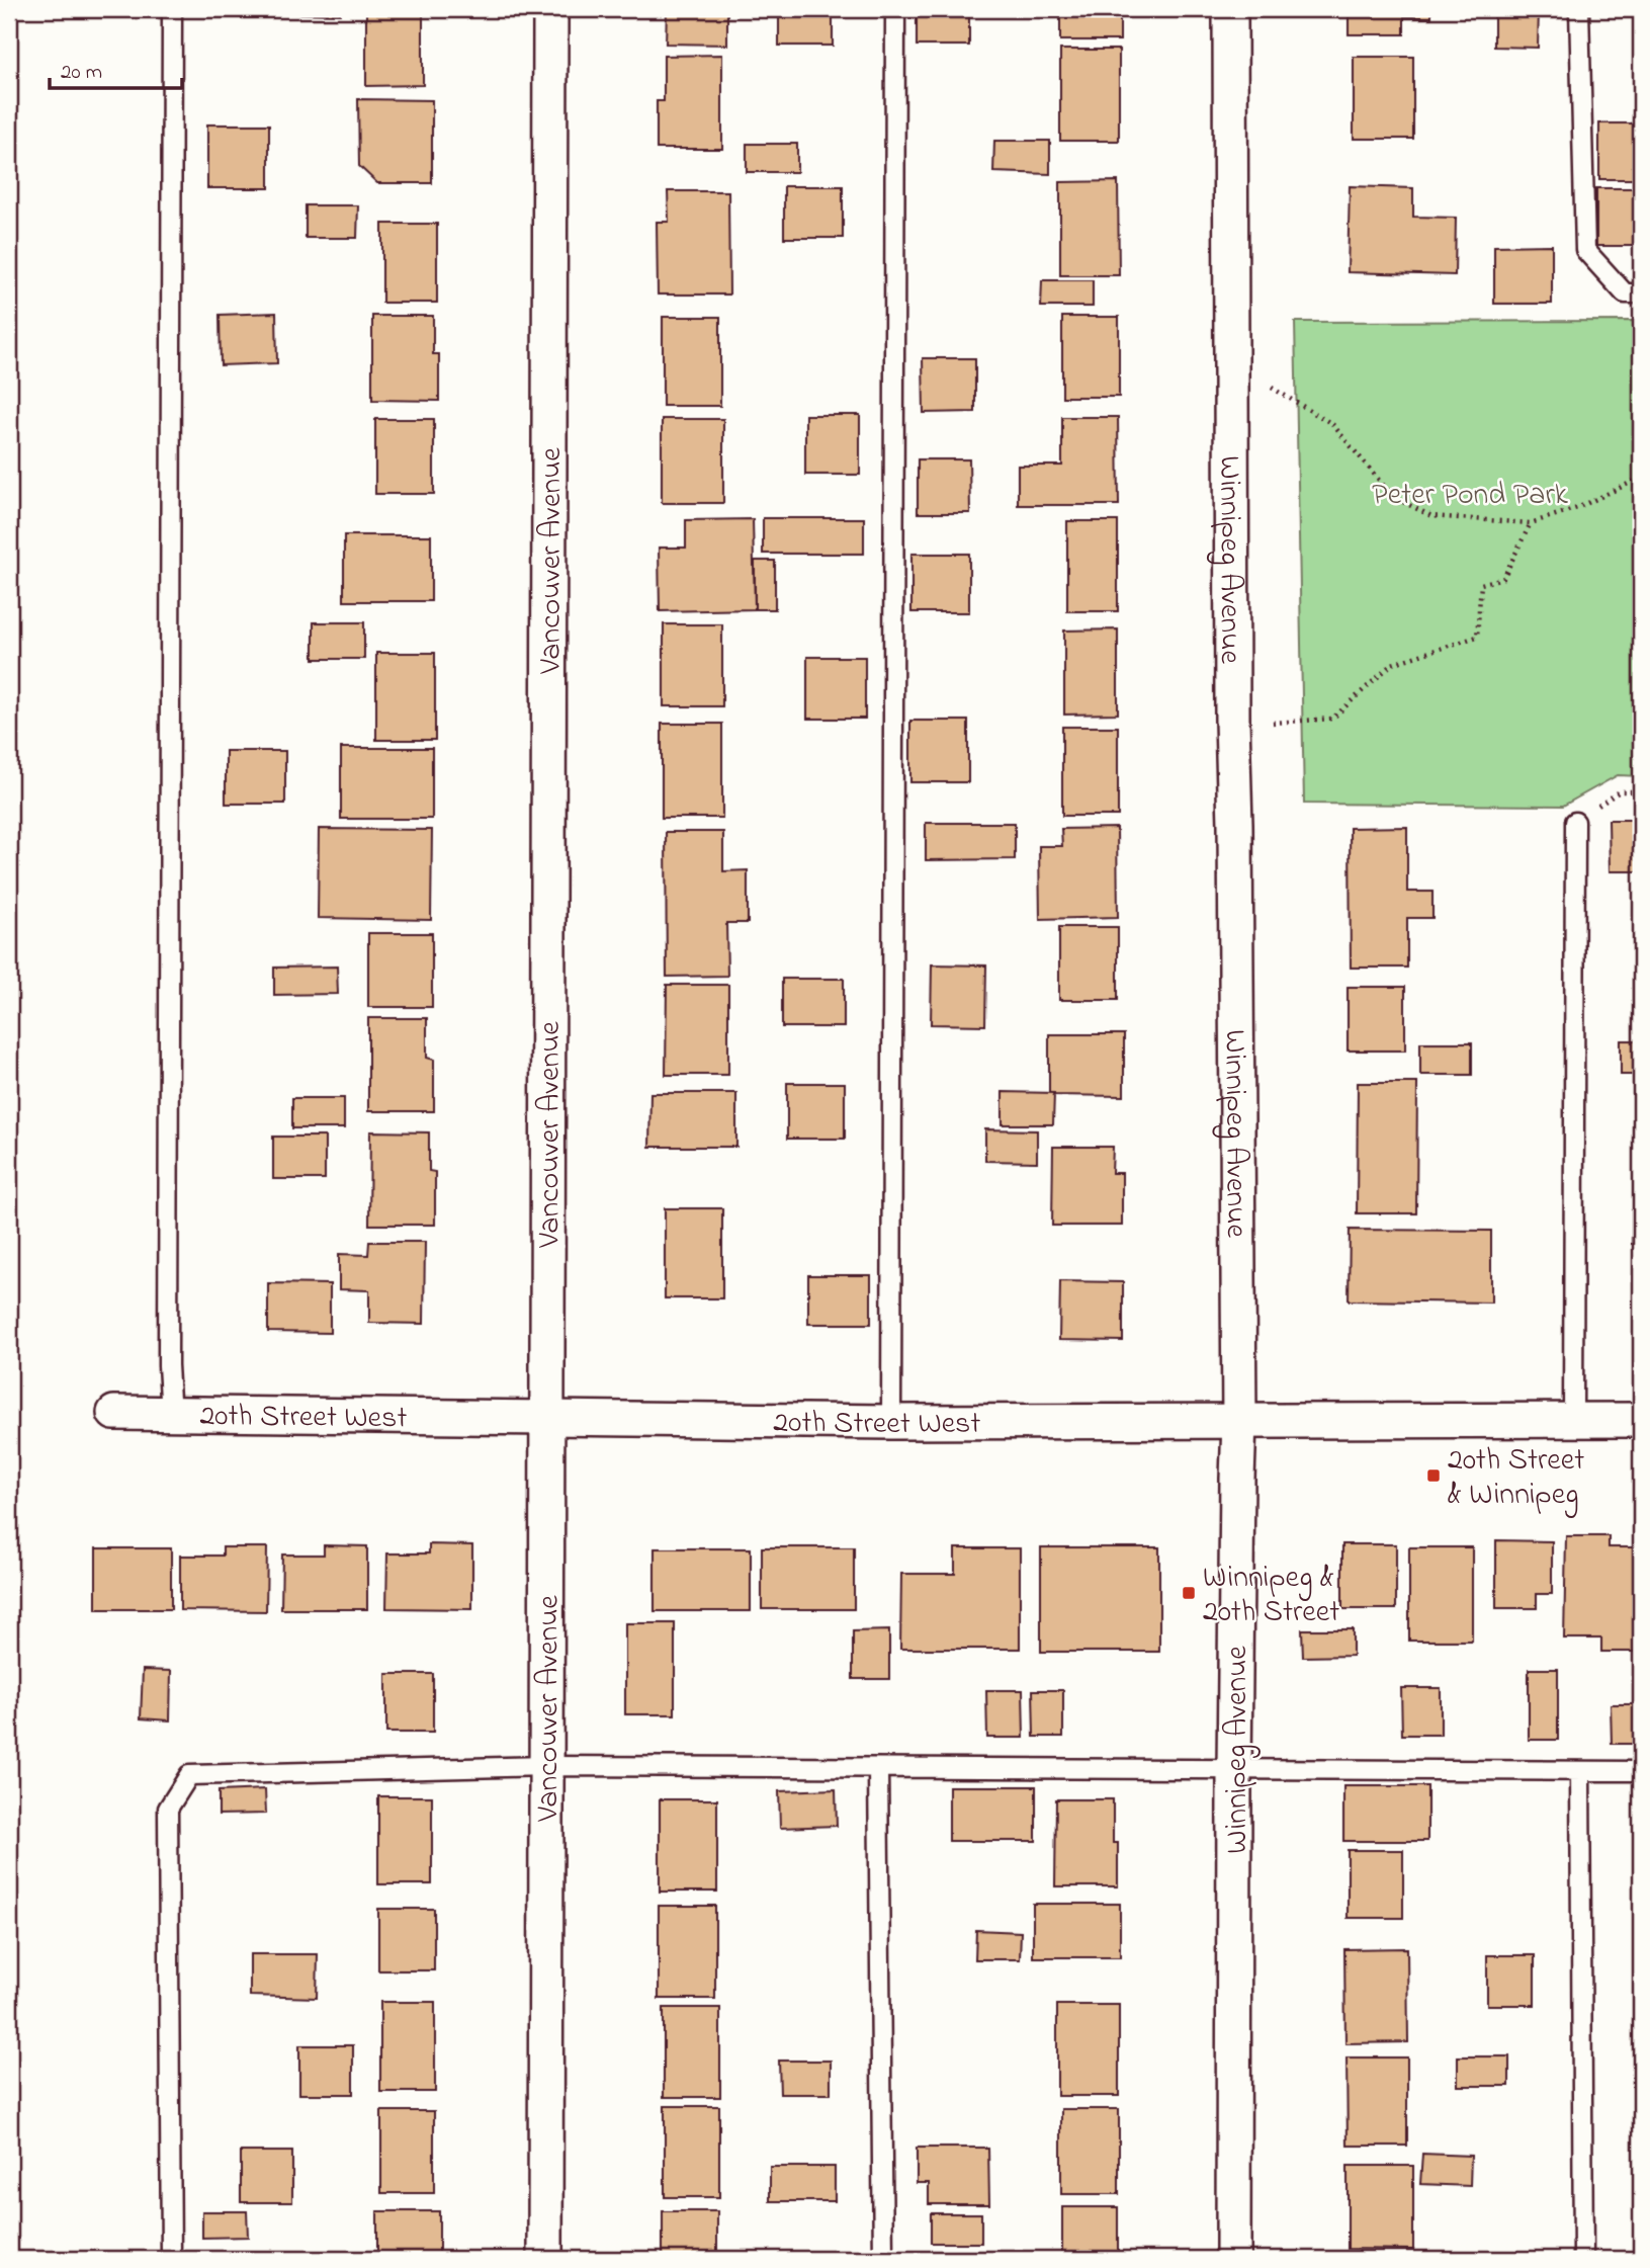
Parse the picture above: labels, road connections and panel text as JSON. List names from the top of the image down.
{
  "streets": {
    "street": ["Vancouver Avenue", "Winnipeg Avenue", "20th Street West"]
  },
  "crossings": [
    ["Vancouver Avenue", "20th Street West"],
    ["Winnipeg Avenue", "20th Street West"]
  ],
  "parks": ["Peter Pond Park"],
  "places": {
    "transit": ["20th Street & Winnipeg", "Winnipeg & 20th Street"]
  },
  "scale_bar": "20 m"
}
